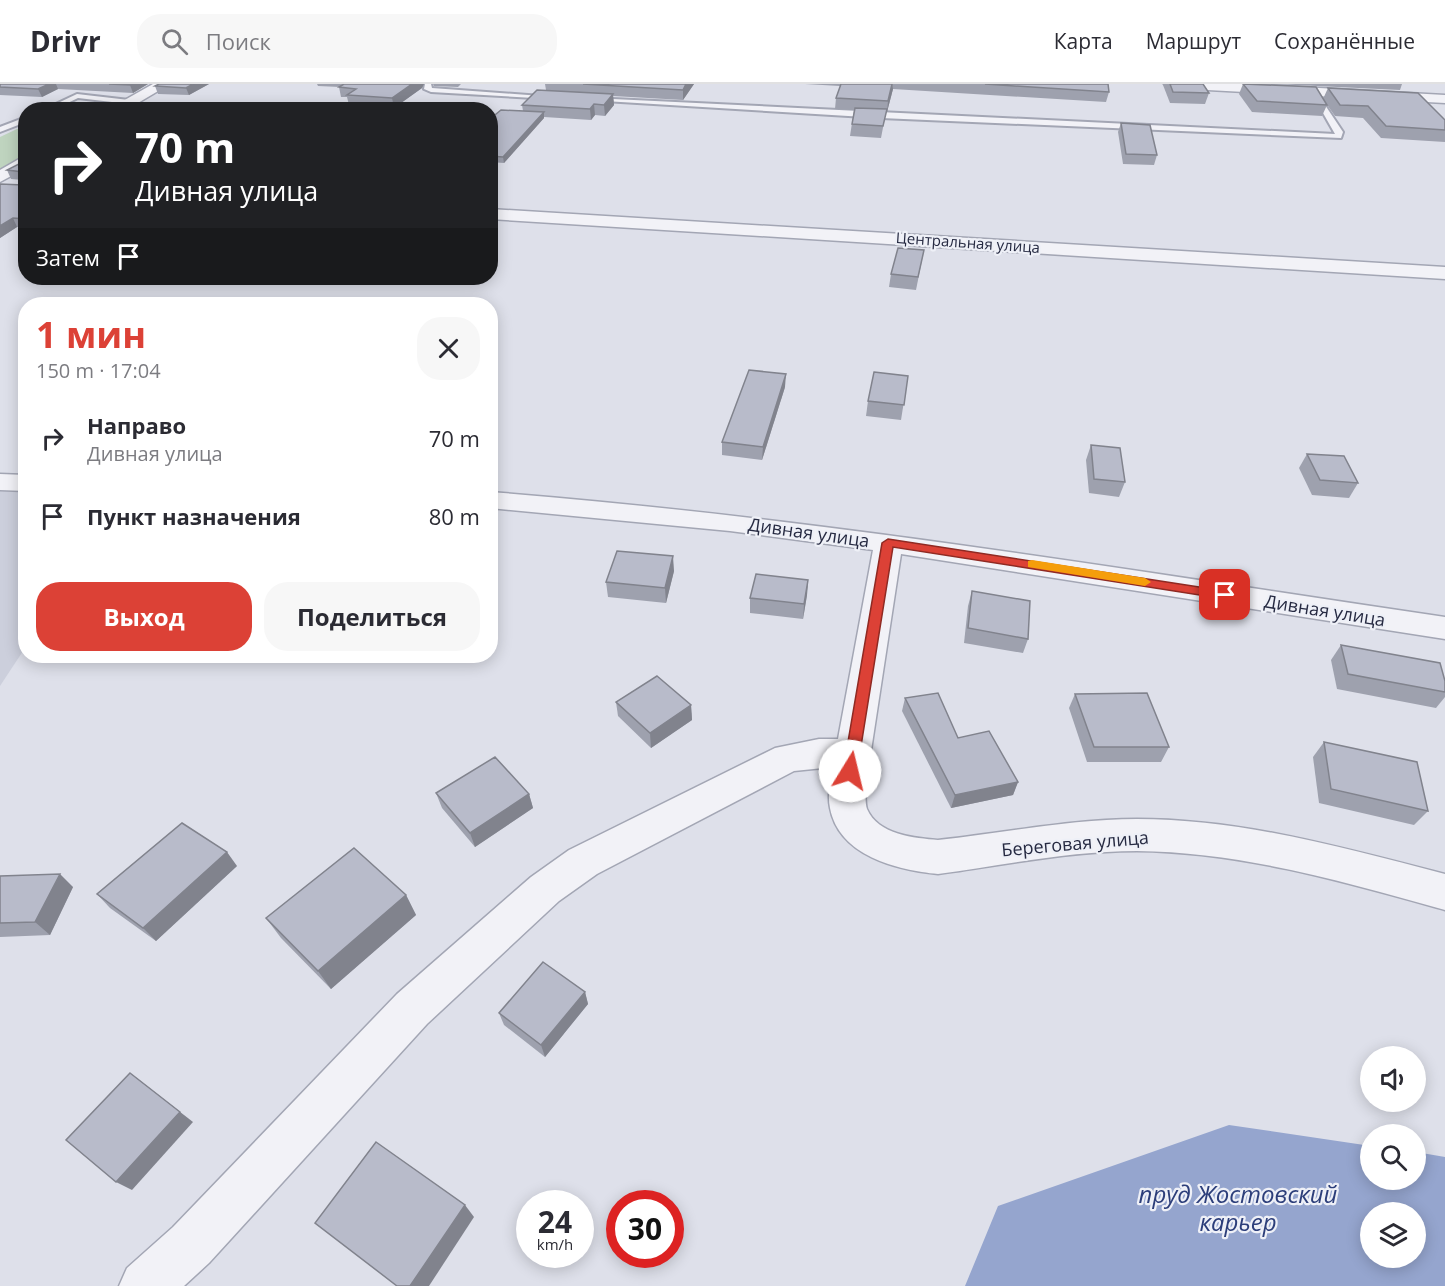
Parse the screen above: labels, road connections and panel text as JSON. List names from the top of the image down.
{
  "streets": {
    "street": ["Центральная улица", "Дивная улица", "Береговая улица"]
  },
  "crossings": [
    ["Дивная улица", "Береговая улица"]
  ],
  "water": ["пруд Жостовский карьер"],
  "page": {
    "header": "Drivr",
    "search": "Поиск",
    "nav": ["Карта", "Маршрут", "Сохранённые"],
    "turn": ["70 m", "Дивная улица"],
    "then": "Затем",
    "heading": ["1 мин", "150 m · 17:04"],
    "list": [
      {
        "name": "Направо",
        "note": "Дивная улица",
        "value": "70 m"
      },
      {
        "name": "Пункт назначения",
        "value": "80 m"
      }
    ],
    "buttons": ["Выход", "Поделиться"],
    "speed": "24 km/h",
    "limit": "30"
  }
}
